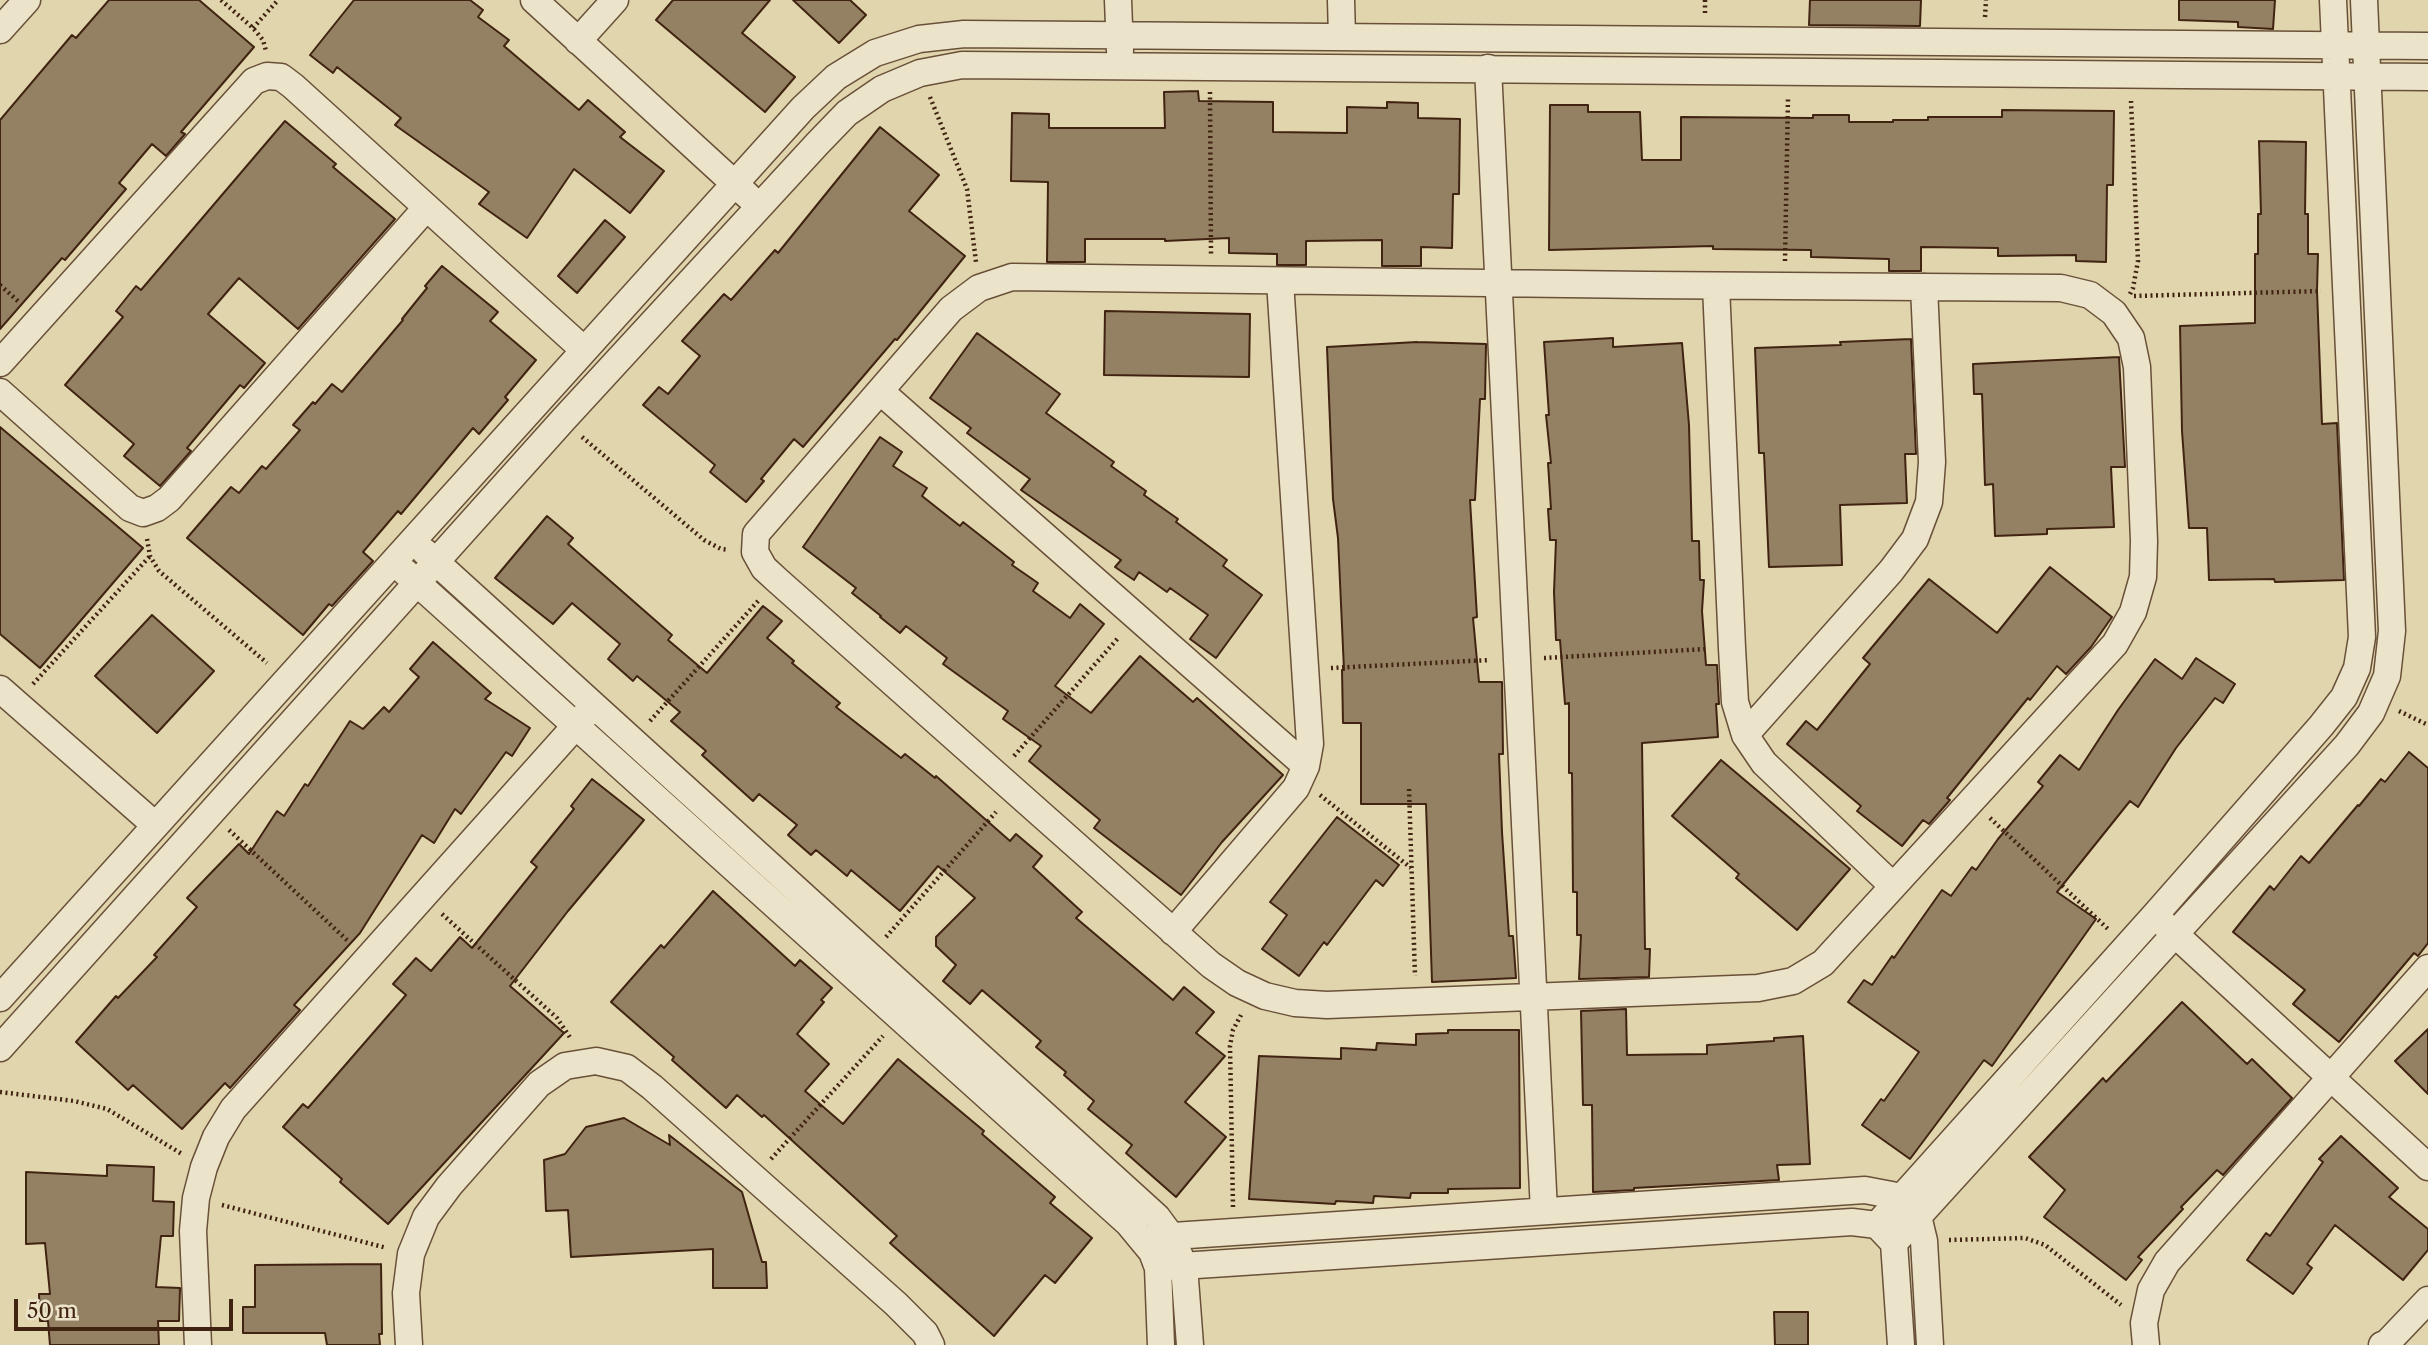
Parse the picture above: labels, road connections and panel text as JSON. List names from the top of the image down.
{
  "scale_bar": "50 m"
}
